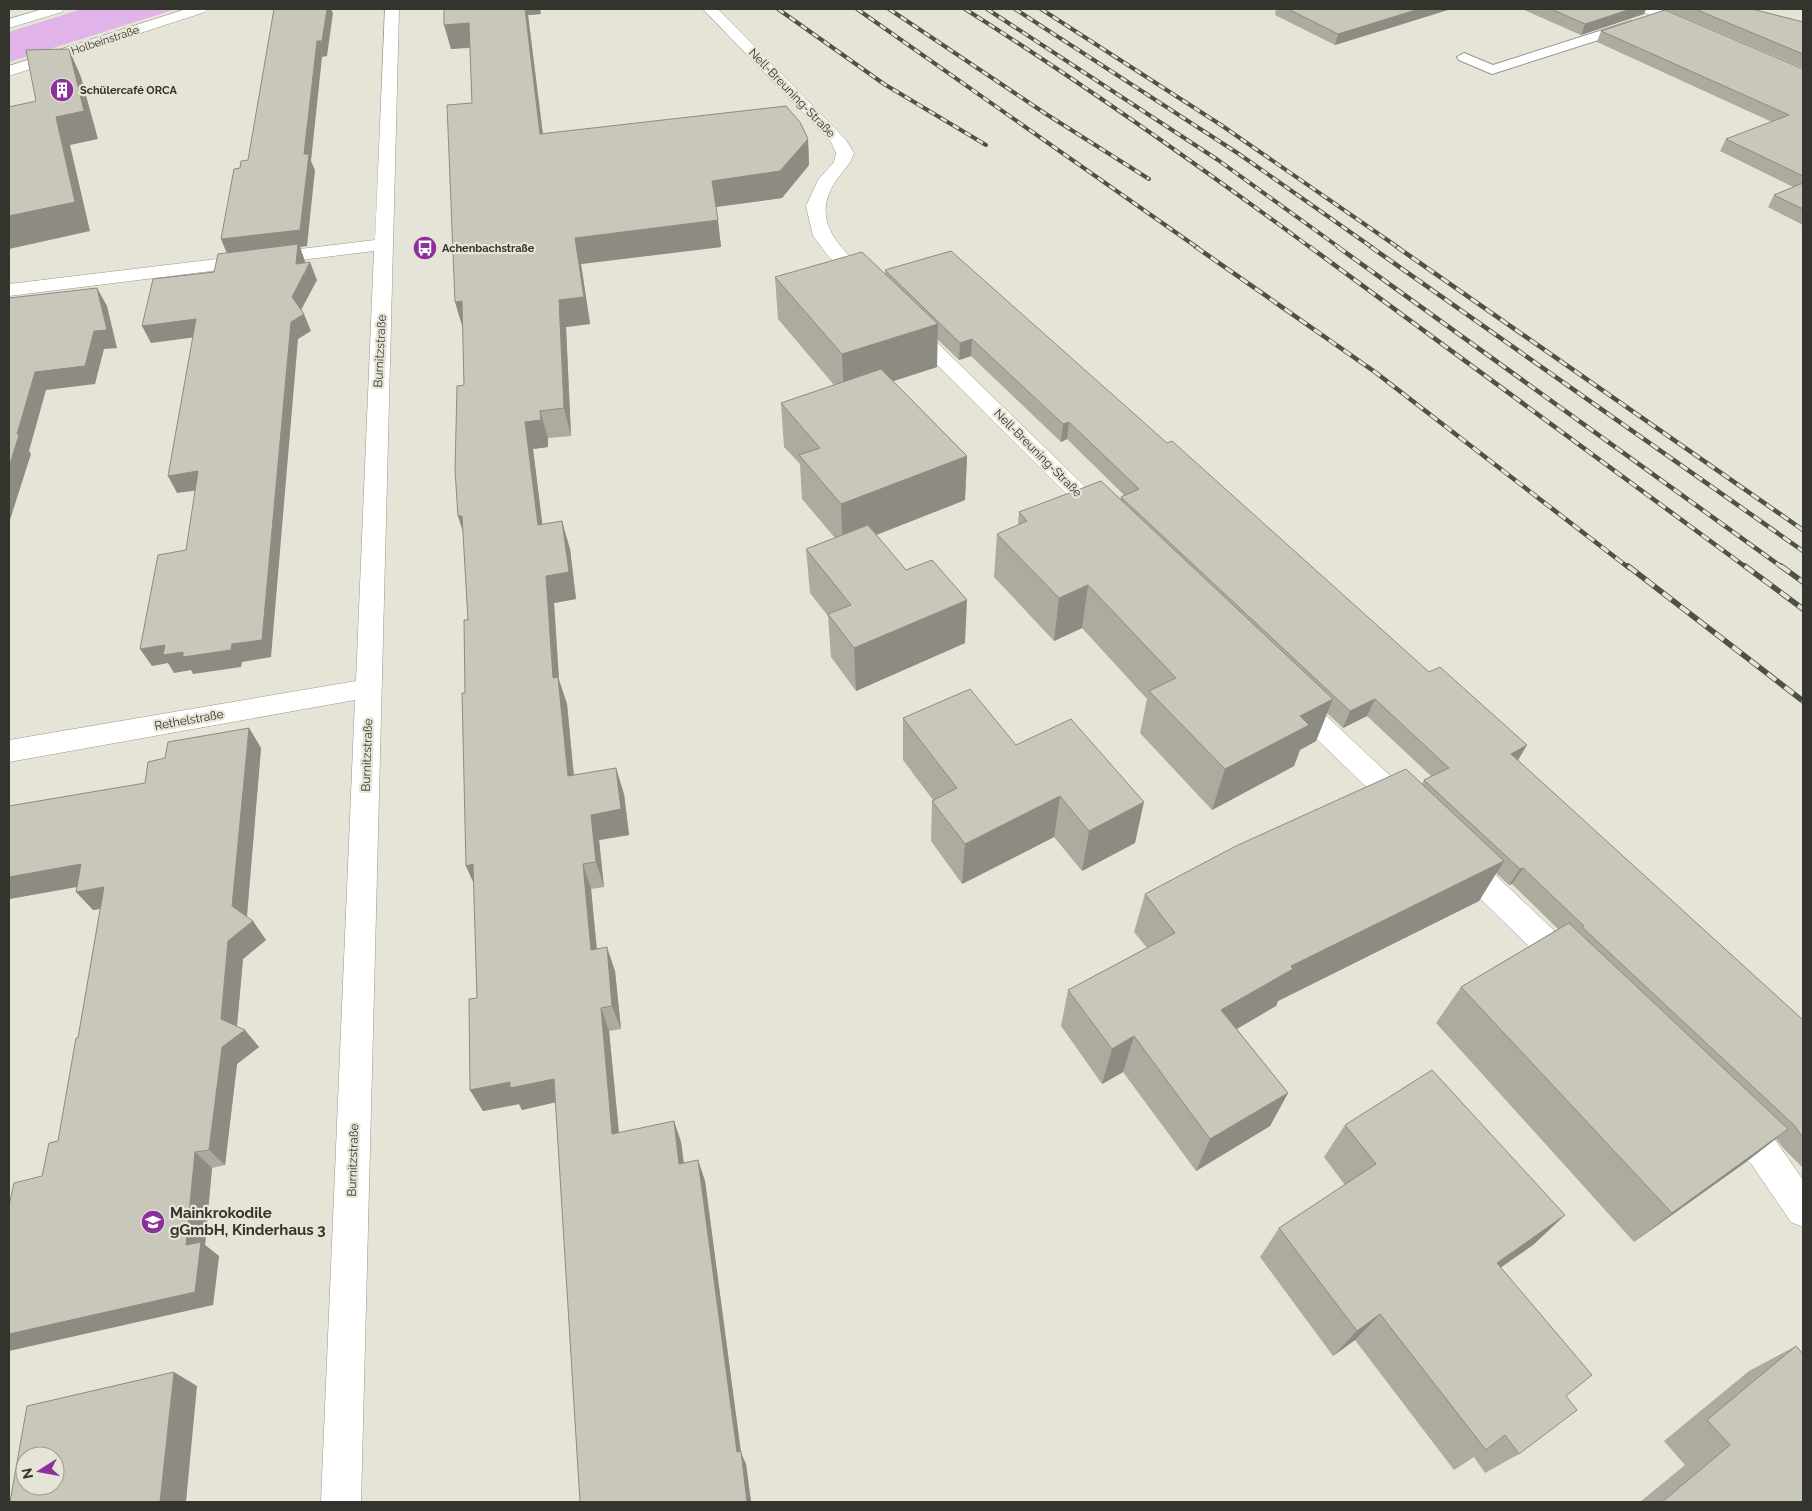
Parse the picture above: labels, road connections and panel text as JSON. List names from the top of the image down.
{
  "streets": {
    "street": [
      "Holbeinstraße",
      "Nell-Breuning-Straße",
      "Burnitzstraße",
      "Rethelstraße"
    ]
  },
  "crossings": [
    ["Burnitzstraße", "Rethelstraße"]
  ],
  "places": {
    "building": ["Schülercafé ORCA"],
    "bus stop": ["Achenbachstraße"],
    "school or university": ["Mainkrokodile gGmbH, Kinderhaus 3"]
  },
  "north": "left"
}
